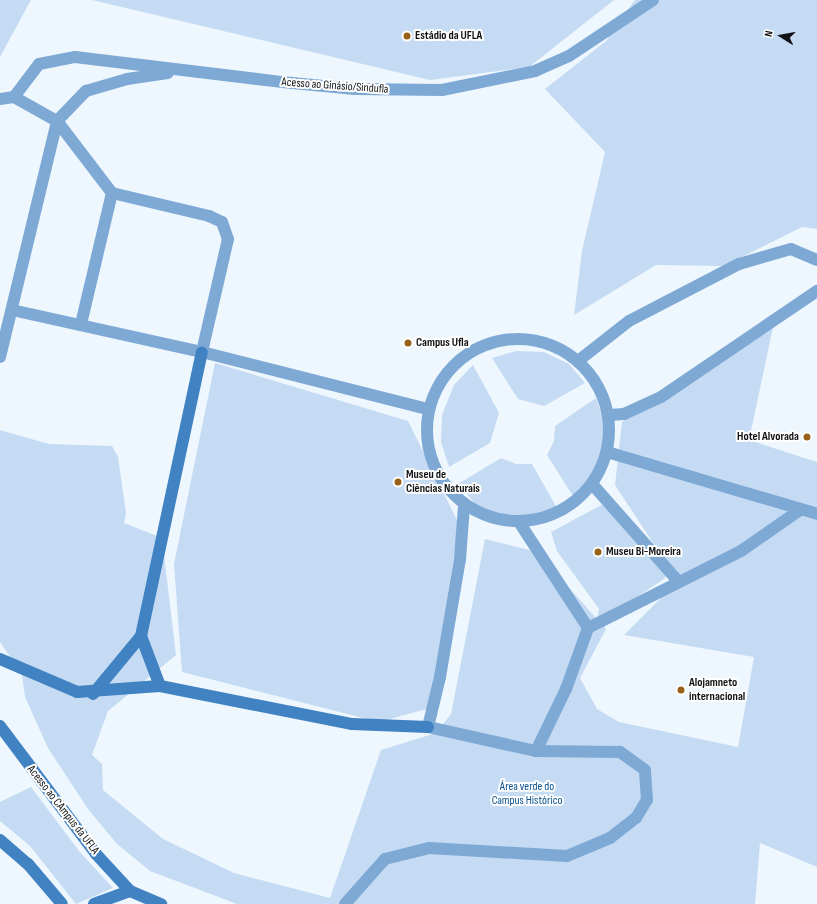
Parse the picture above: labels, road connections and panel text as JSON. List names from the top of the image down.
{
  "streets": {
    "street": ["Acesso ao Ginásio/Sindufla", "Acesso ao CAmpus da UFLA"]
  },
  "parks": ["Área verde do Campus Histórico"],
  "places": [
    "Estádio da UFLA",
    "Campus Ufla",
    "Hotel Alvorada",
    "Museu de Ciências Naturais",
    "Museu Bi-Moreira",
    "Alojamneto internacional"
  ],
  "north": "left"
}
